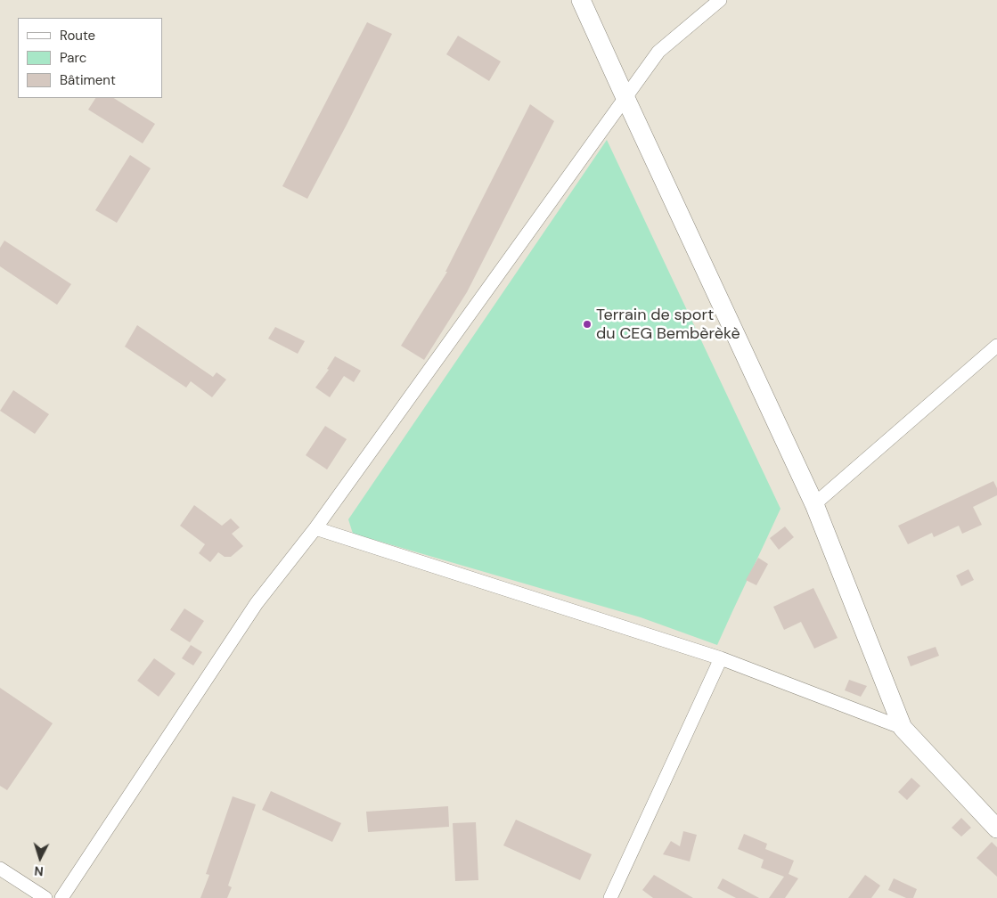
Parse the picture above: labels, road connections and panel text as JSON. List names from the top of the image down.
{
  "places": ["Terrain de sport du CEG Bembèrèkè"],
  "legend": ["Route", "Parc", "Bâtiment"],
  "north": "bottom"
}
